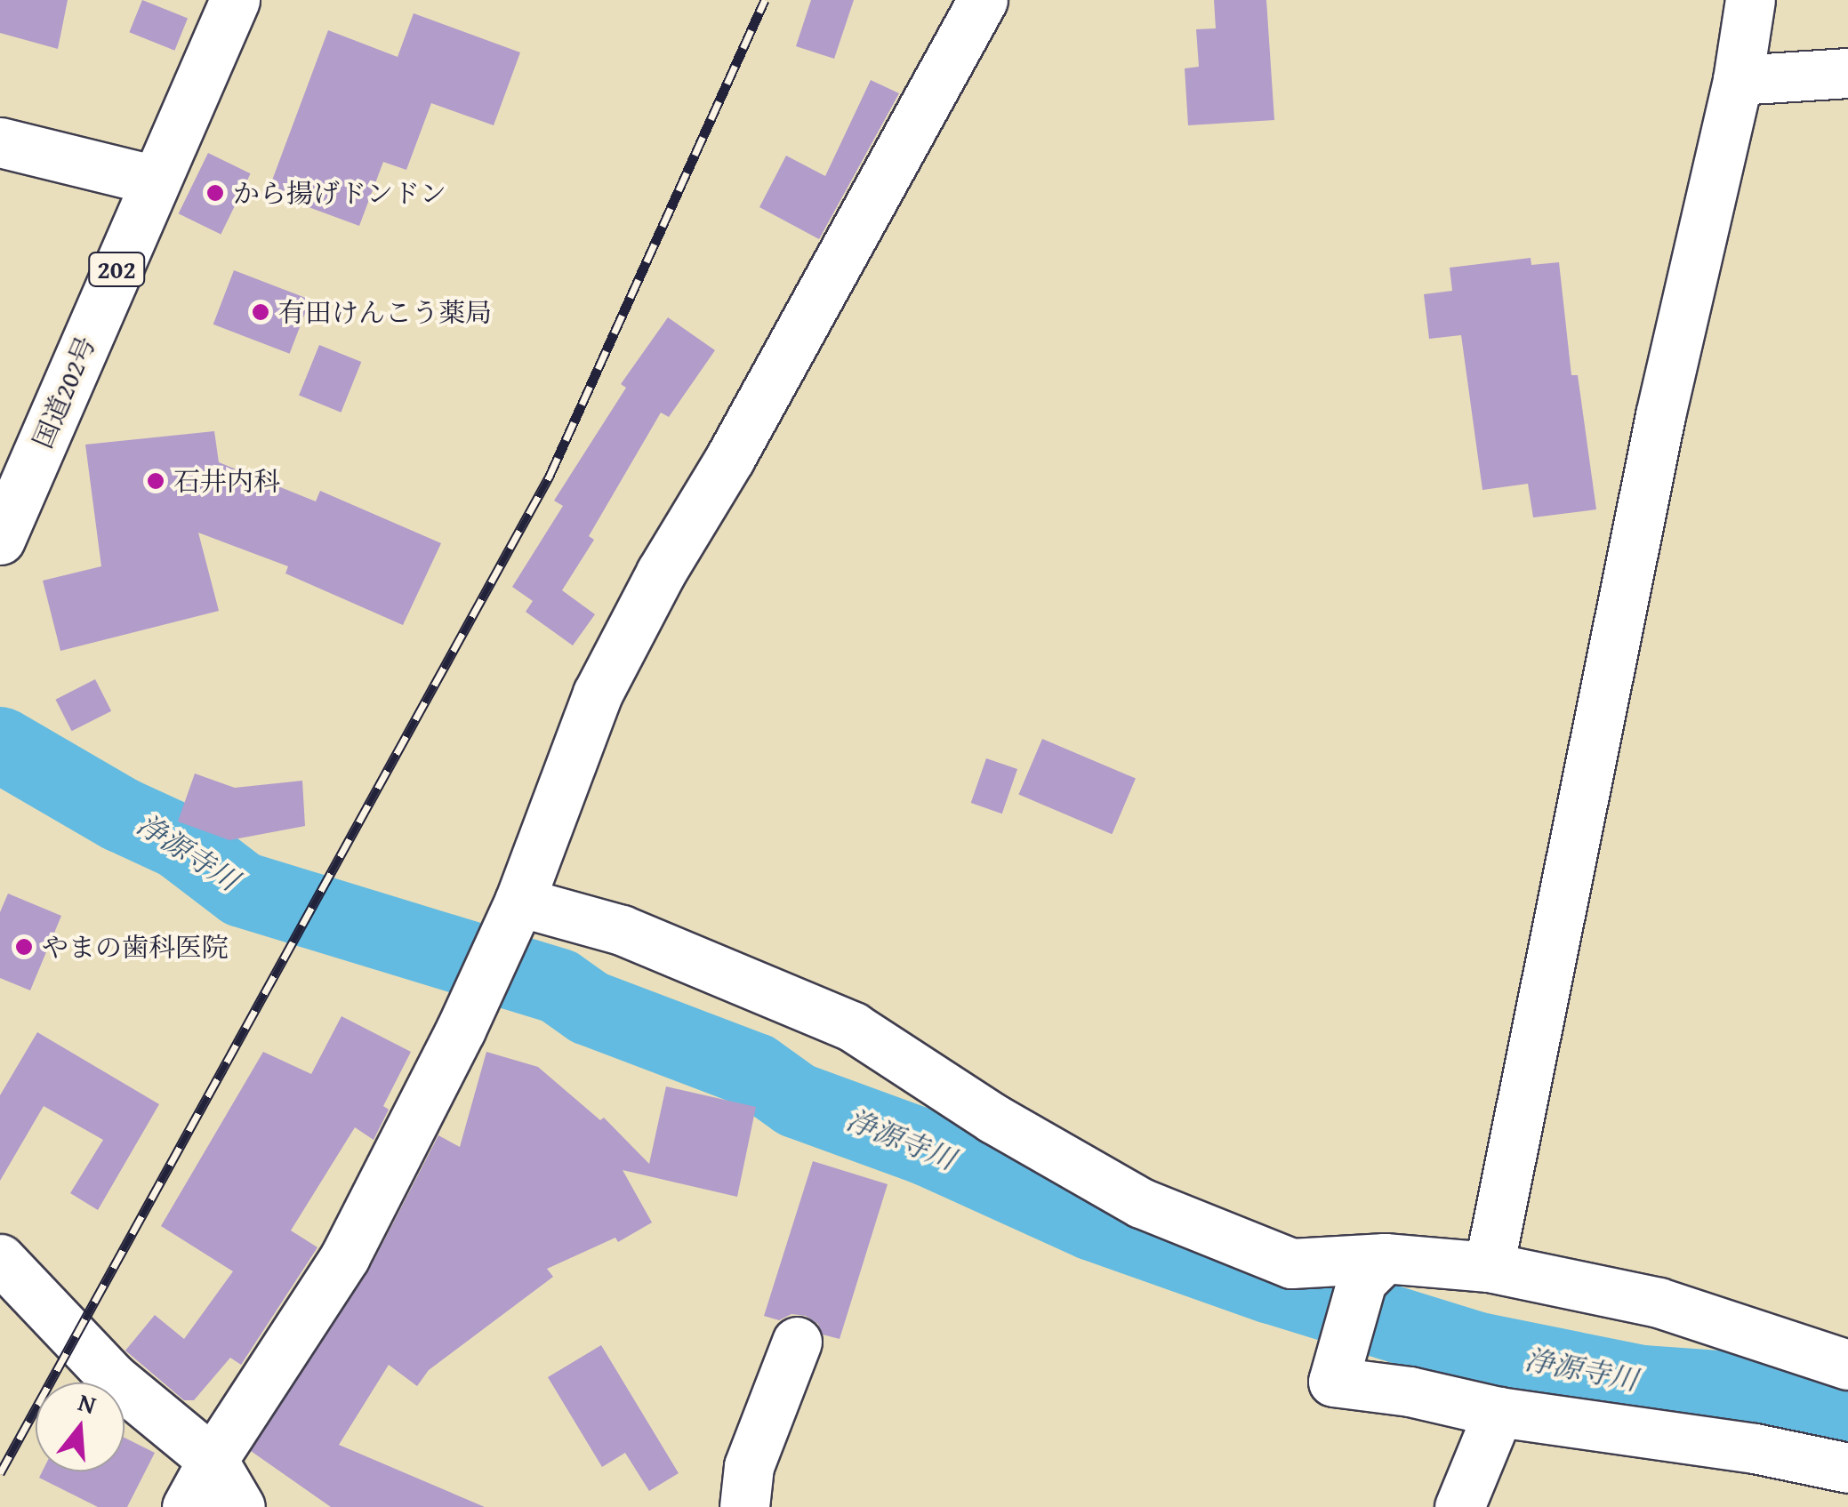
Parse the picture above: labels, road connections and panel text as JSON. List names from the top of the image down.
{
  "streets": {
    "main road": ["202", "国道202号"]
  },
  "water": ["浄源寺川"],
  "places": [
    "から揚げドンドン",
    "有田けんこう薬局",
    "石井内科",
    "やまの歯科医院"
  ],
  "north": "top"
}
